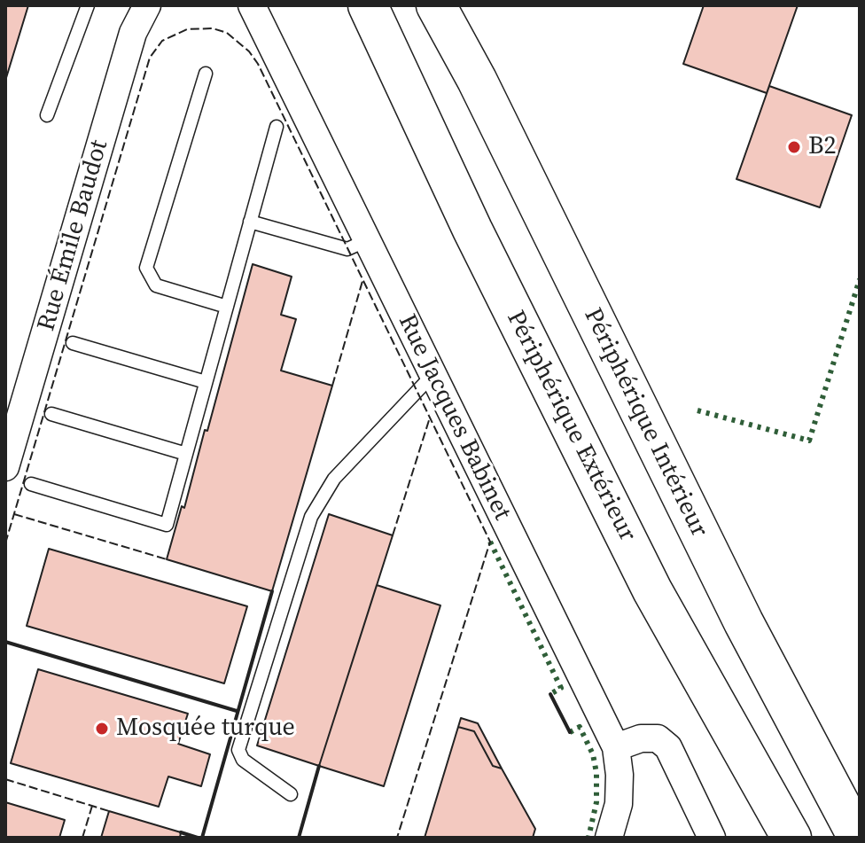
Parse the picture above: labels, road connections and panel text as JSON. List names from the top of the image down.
{
  "streets": {
    "highway": ["Périphérique Intérieur", "Périphérique Extérieur"],
    "street": ["Rue Émile Baudot", "Rue Jacques Babinet"]
  },
  "places": ["B2", "Mosquée turque"]
}
